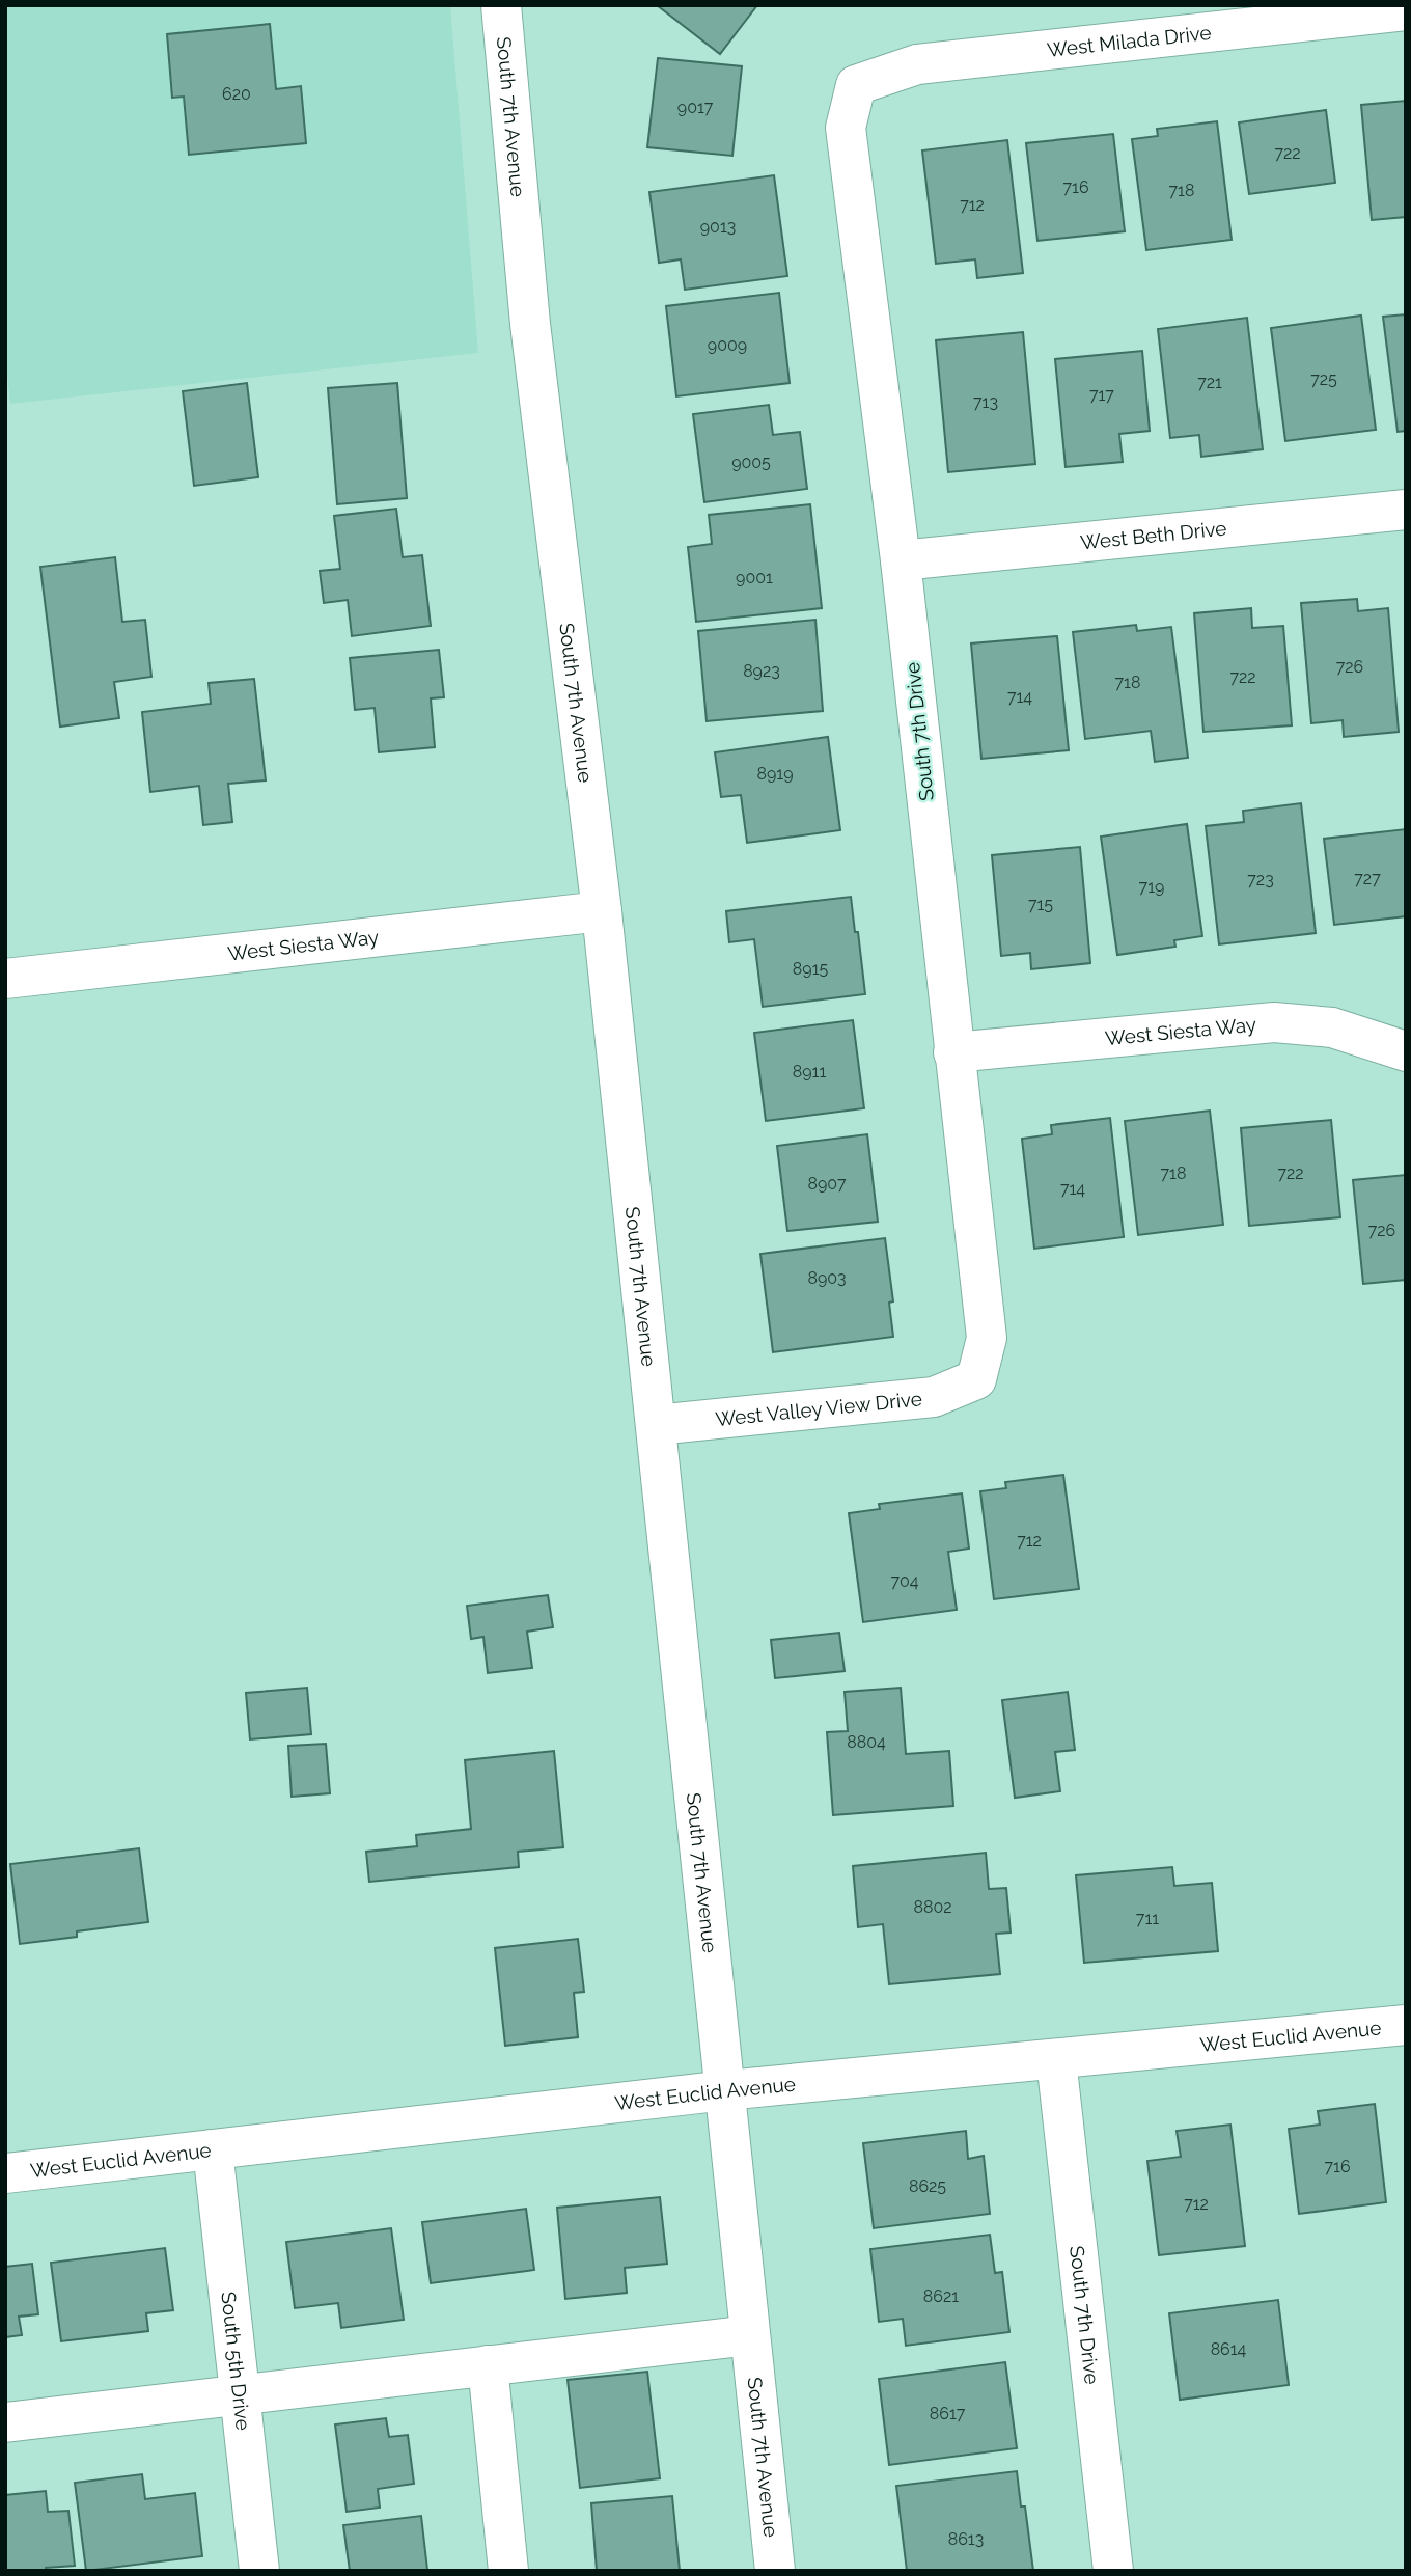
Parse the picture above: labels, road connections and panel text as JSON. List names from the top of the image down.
{
  "streets": {
    "street": [
      "West Milada Drive",
      "South 7th Avenue",
      "West Beth Drive",
      "South 7th Drive",
      "West Siesta Way",
      "West Valley View Drive",
      "West Euclid Avenue",
      "South 5th Drive"
    ]
  },
  "crossings": [
    ["West Milada Drive", "South 7th Drive"],
    ["South 7th Avenue", "West Siesta Way"],
    ["South 7th Avenue", "West Valley View Drive"],
    ["South 7th Avenue", "West Euclid Avenue"],
    ["West Beth Drive", "South 7th Drive"],
    ["South 7th Drive", "West Siesta Way"],
    ["South 7th Drive", "West Valley View Drive"],
    ["South 7th Drive", "West Euclid Avenue"],
    ["West Euclid Avenue", "South 5th Drive"]
  ],
  "house_numbers": [
    "620",
    "9017",
    "722",
    "716",
    "718",
    "712",
    "9013",
    "9009",
    "725",
    "721",
    "717",
    "713",
    "9005",
    "9001",
    "726",
    "8923",
    "722",
    "718",
    "714",
    "8919",
    "727",
    "723",
    "719",
    "715",
    "8915",
    "8911",
    "718",
    "722",
    "8907",
    "714",
    "726",
    "8903",
    "712",
    "704",
    "8804",
    "8802",
    "711",
    "716",
    "8625",
    "712",
    "8621",
    "8614",
    "8617",
    "8613"
  ]
}
